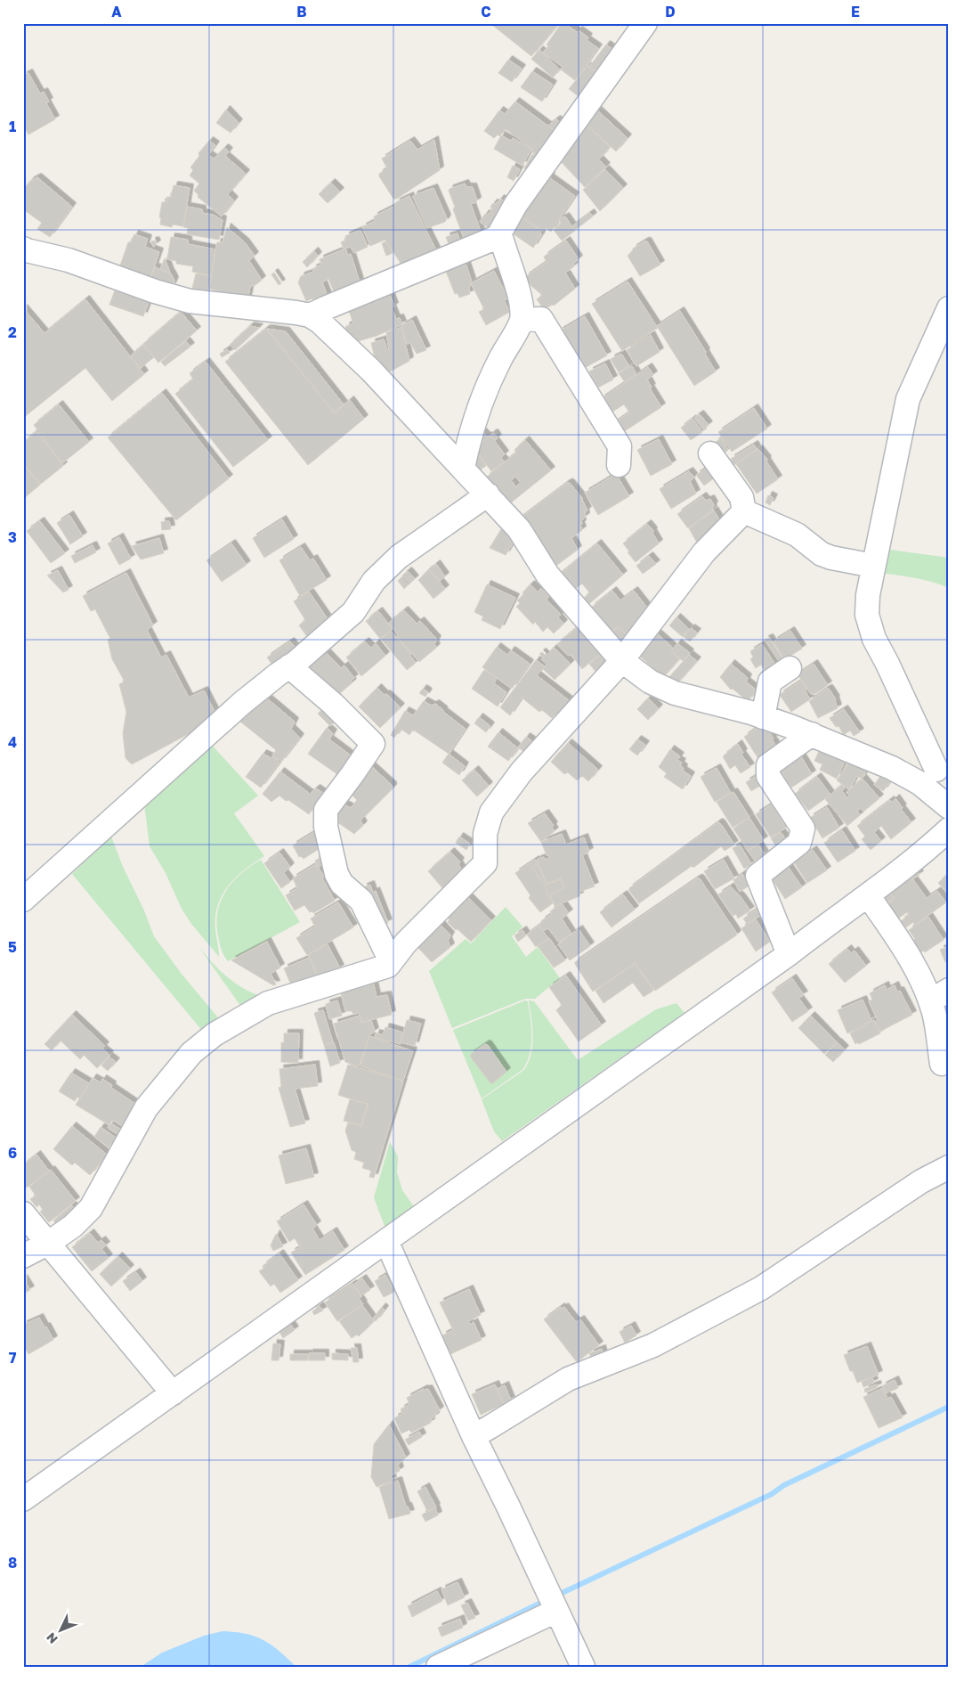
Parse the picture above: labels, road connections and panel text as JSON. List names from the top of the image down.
{
  "north": "bottom left",
  "grid": {
    "columns": [
      "A",
      "B",
      "C",
      "D",
      "E"
    ],
    "rows": [
      "1",
      "2",
      "3",
      "4",
      "5",
      "6",
      "7",
      "8"
    ]
  }
}
